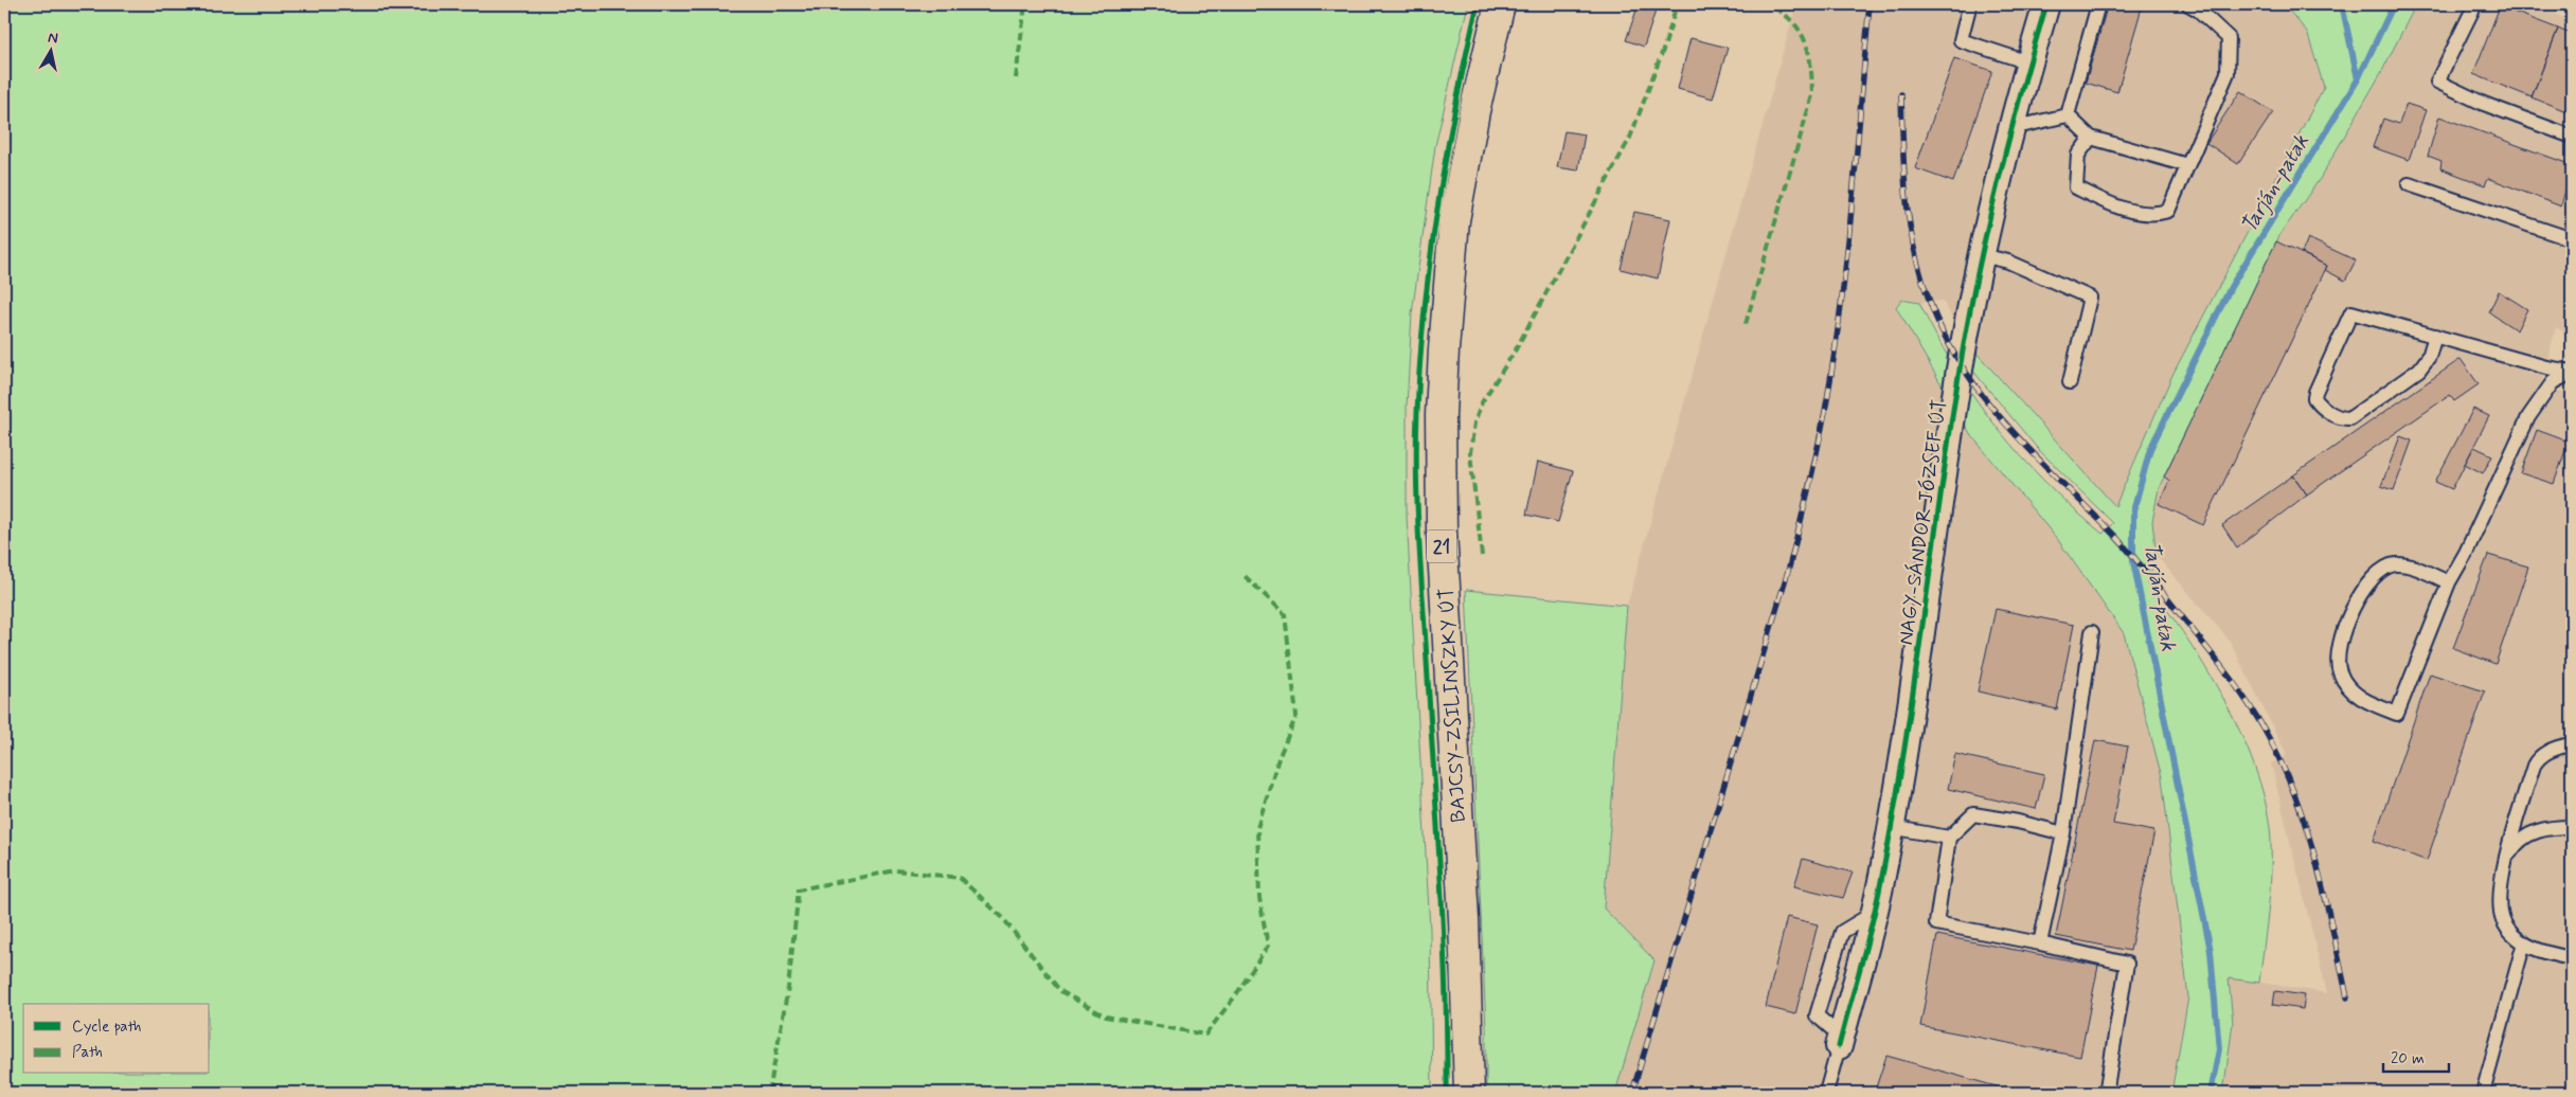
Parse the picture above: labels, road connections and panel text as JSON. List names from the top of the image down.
{
  "streets": {
    "main road": ["21", "BAJCSY-ZSILINSZKY ÚT"],
    "street": ["NAGY-SÁNDOR JÓZSEF ÚT"]
  },
  "water": ["Tarján-patak"],
  "legend": ["Cycle path", "Path"],
  "scale_bar": "20 m",
  "north": "top"
}
